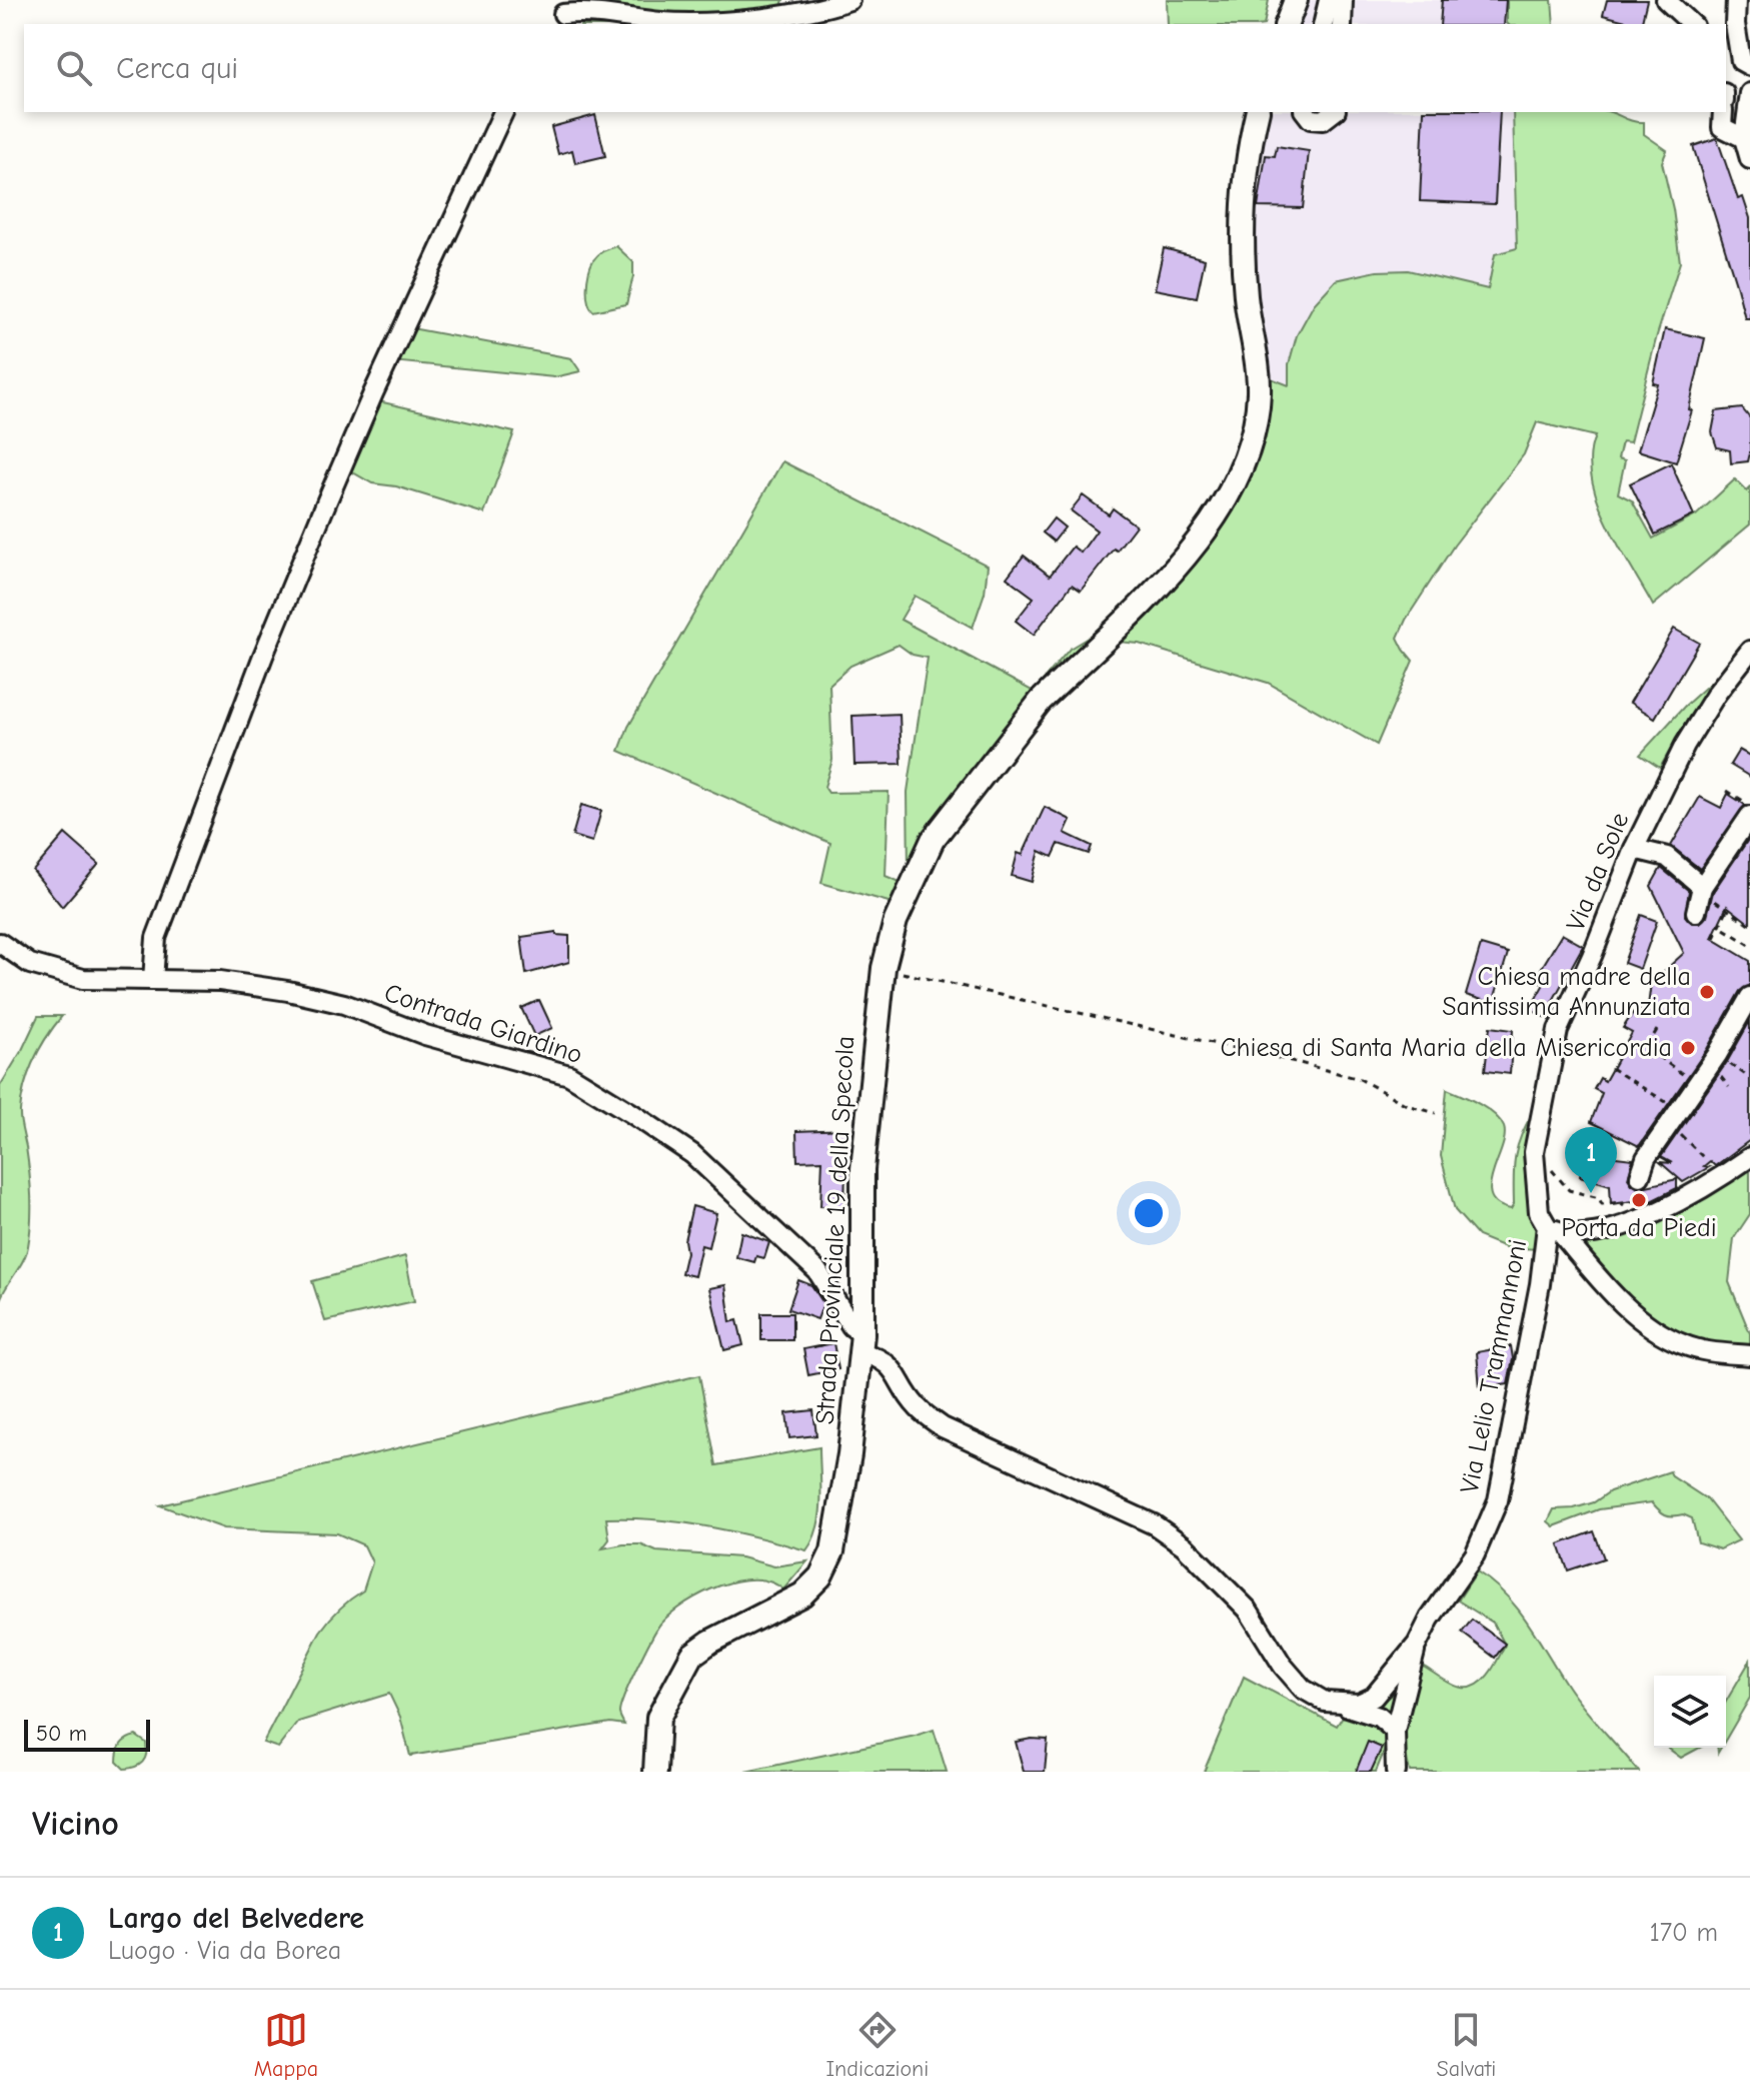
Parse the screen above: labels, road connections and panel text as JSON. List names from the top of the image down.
{
  "streets": {
    "main road": ["Strada Provinciale 19 della Specola"],
    "street": ["Via da Sole", "Contrada Giardino", "Via Lelio Trammannoni"]
  },
  "crossings": [
    ["Via da Sole", "Via Lelio Trammannoni"],
    ["Contrada Giardino", "Strada Provinciale 19 della Specola"]
  ],
  "places": ["Chiesa madre della Santissima Annunziata", "Chiesa di Santa Maria della Misericordia", "Porta da Piedi"],
  "scale_bar": "50 m",
  "page": {
    "search": "Cerca qui",
    "pins": "1",
    "scale": "50 m",
    "heading": "Vicino",
    "list": [
      {
        "mark": "1",
        "name": "Largo del Belvedere",
        "note": "Luogo · Via da Borea",
        "value": "170 m"
      }
    ],
    "nav": ["Mappa", "Indicazioni", "Salvati"]
  }
}
